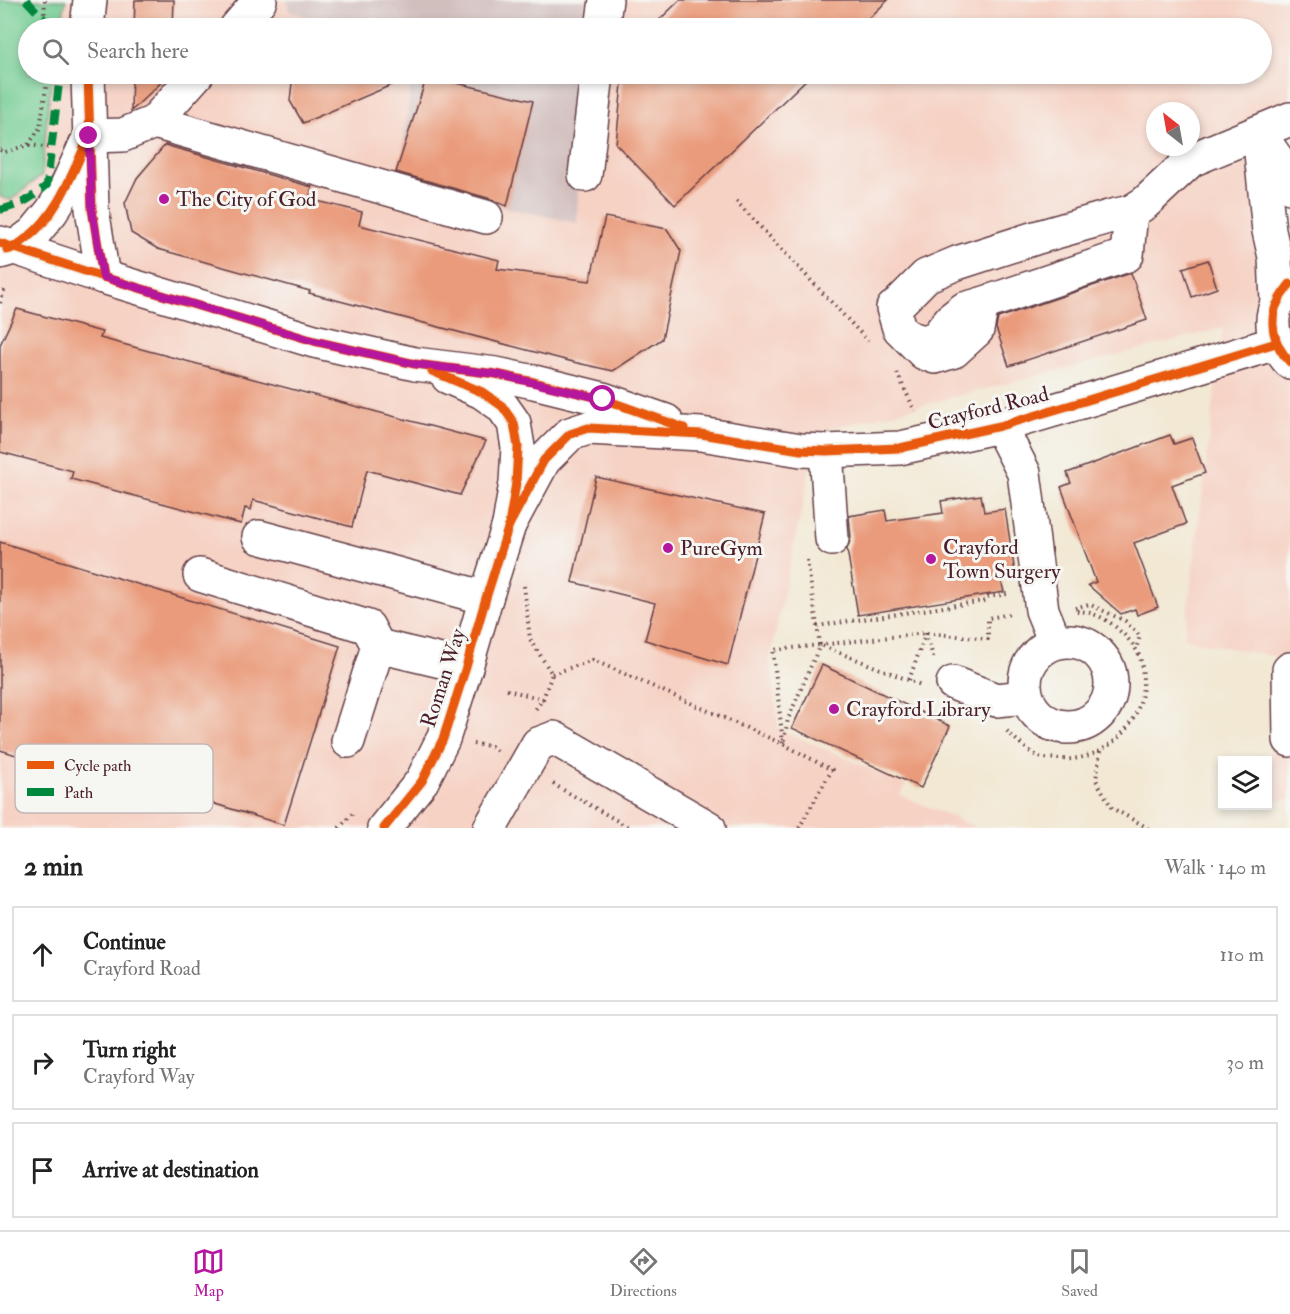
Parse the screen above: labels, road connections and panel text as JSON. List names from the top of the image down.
{
  "streets": {
    "main road": ["Crayford Road", "Roman Way"]
  },
  "crossings": [
    ["Crayford Road", "Roman Way"]
  ],
  "places": [
    "The City of God",
    "PureGym",
    "Crayford Town Surgery",
    "Crayford Library"
  ],
  "legend": ["Cycle path", "Path"],
  "north": "top left",
  "page": {
    "search": "Search here",
    "heading": ["2 min", "Walk · 140 m"],
    "list": [
      ["Continue", "Crayford Road", "110 m"],
      ["Turn right", "Crayford Way", "30 m"],
      "Arrive at destination"
    ],
    "nav": ["Map", "Directions", "Saved"]
  }
}
